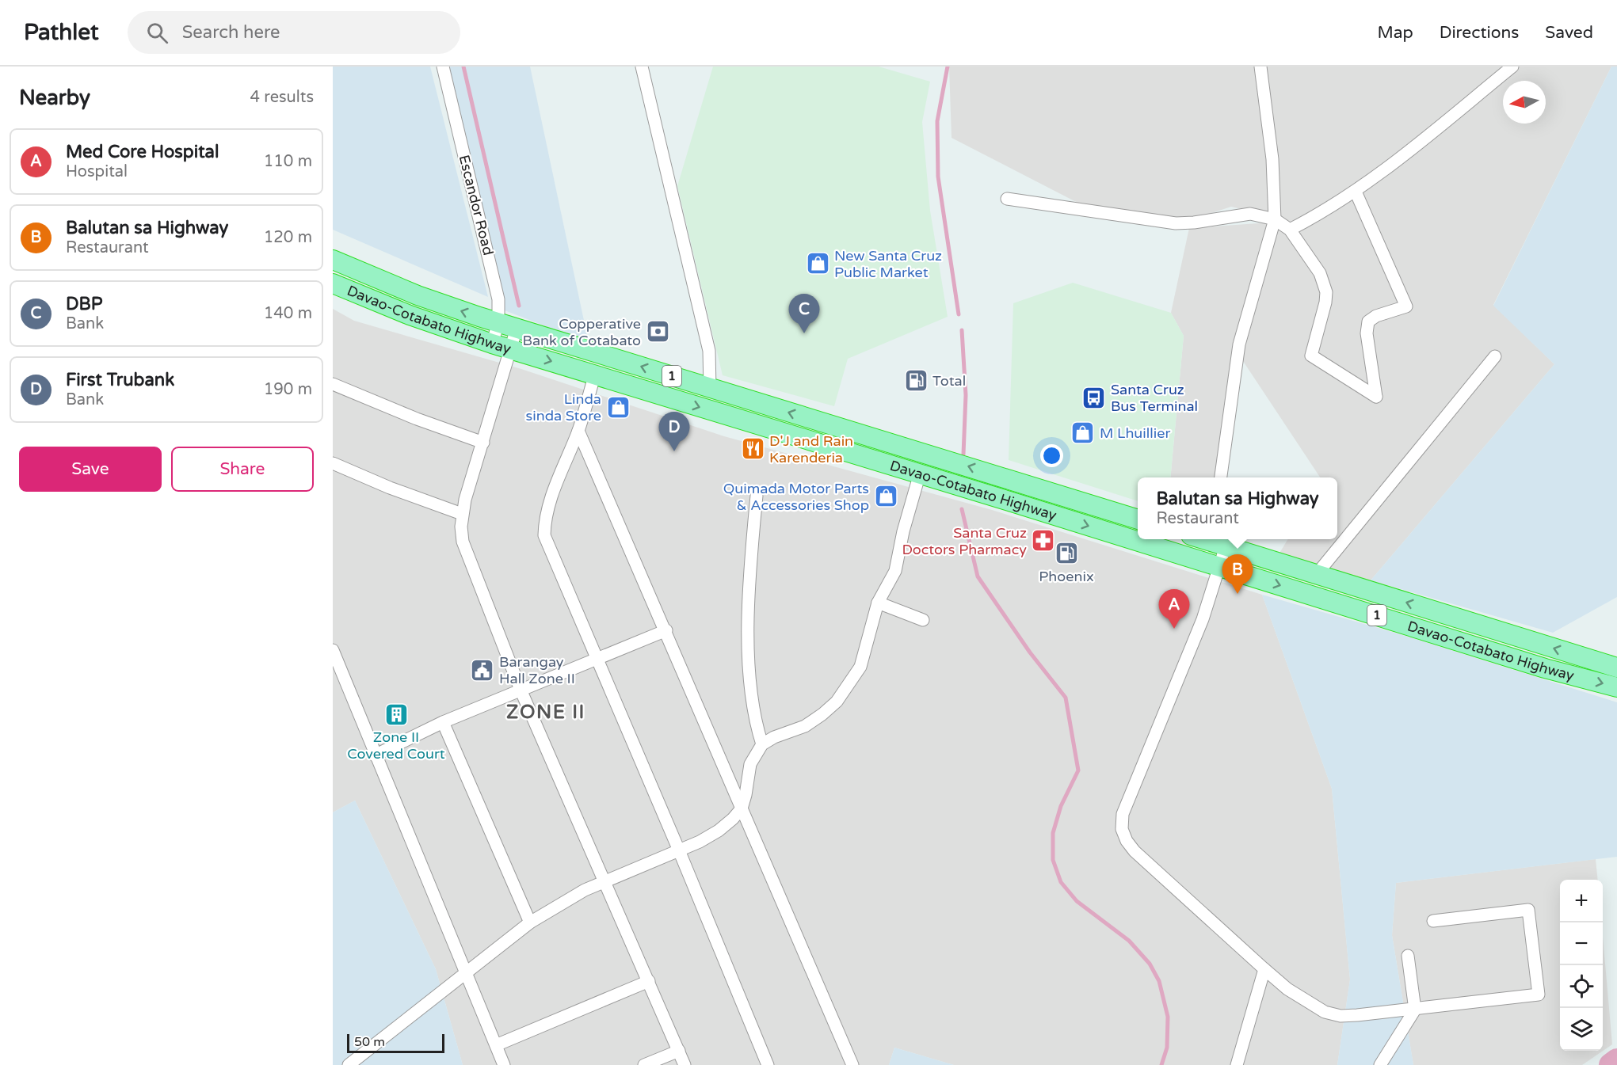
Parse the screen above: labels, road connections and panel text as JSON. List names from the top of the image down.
{
  "streets": {
    "highway": ["Davao-Cotabato Highway", "1"],
    "street": ["Escandor Road"]
  },
  "crossings": [
    ["Escandor Road", "Davao-Cotabato Highway"]
  ],
  "districts": ["ZONE II"],
  "places": {
    "shop": [
      "New Santa Cruz Public Market",
      "Linda sinda Store",
      "M Lhuillier",
      "Quimada Motor Parts & Accessories Shop"
    ],
    "bank": ["Copperative Bank of Cotabato"],
    "fuel station": ["Total", "Phoenix"],
    "bus stop": ["Santa Cruz Bus Terminal"],
    "restaurant": ["D'J and Rain Karenderia"],
    "pharmacy": ["Santa Cruz Doctors Pharmacy"],
    "public building": ["Barangay Hall Zone II"],
    "building": ["Zone II Covered Court"]
  },
  "scale_bar": "50 m",
  "north": "left",
  "page": {
    "header": "Pathlet",
    "search": "Search here",
    "nav": ["Map", "Directions", "Saved"],
    "heading": ["Nearby", "4 results"],
    "list": [
      {
        "mark": "A",
        "name": "Med Core Hospital",
        "note": "Hospital",
        "value": "110 m"
      },
      {
        "mark": "B",
        "name": "Balutan sa Highway",
        "note": "Restaurant",
        "value": "120 m"
      },
      {
        "mark": "C",
        "name": "DBP",
        "note": "Bank",
        "value": "140 m"
      },
      {
        "mark": "D",
        "name": "First Trubank",
        "note": "Bank",
        "value": "190 m"
      }
    ],
    "pins": [
      "C",
      "D",
      "B",
      "A"
    ],
    "buttons": ["Save", "Share"],
    "popup": ["Balutan sa Highway", "Restaurant"],
    "map_buttons": ["+", "−"],
    "scale": "50 m"
  }
}
